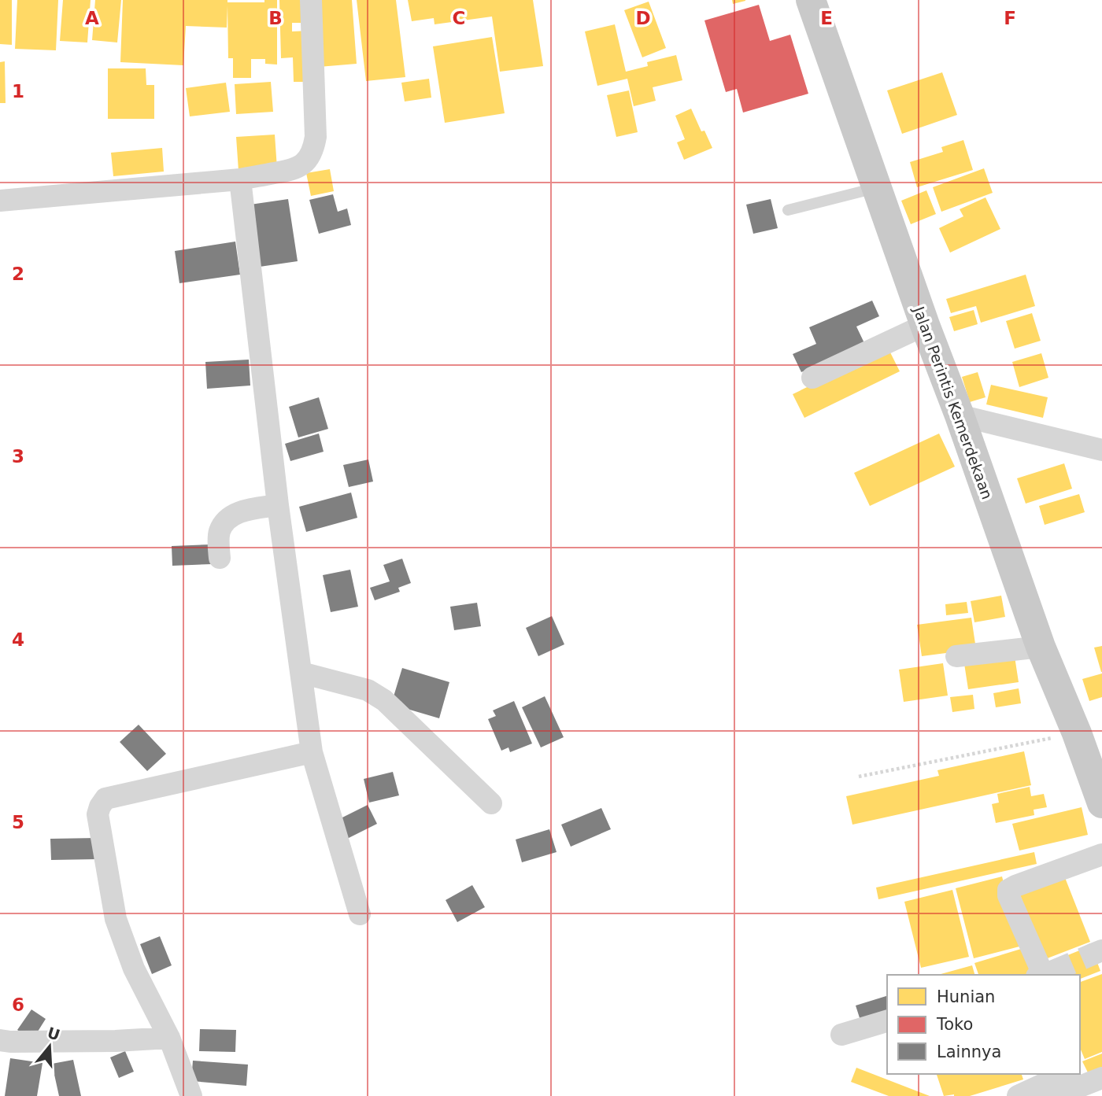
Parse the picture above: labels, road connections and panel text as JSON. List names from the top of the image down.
{
  "streets": {
    "main road": ["Jalan Perintis Kemerdekaan"]
  },
  "legend": ["Hunian", "Toko", "Lainnya"],
  "north": "top",
  "grid": {
    "columns": [
      "A",
      "B",
      "C",
      "D",
      "E",
      "F"
    ],
    "rows": [
      "1",
      "2",
      "3",
      "4",
      "5",
      "6"
    ]
  }
}
